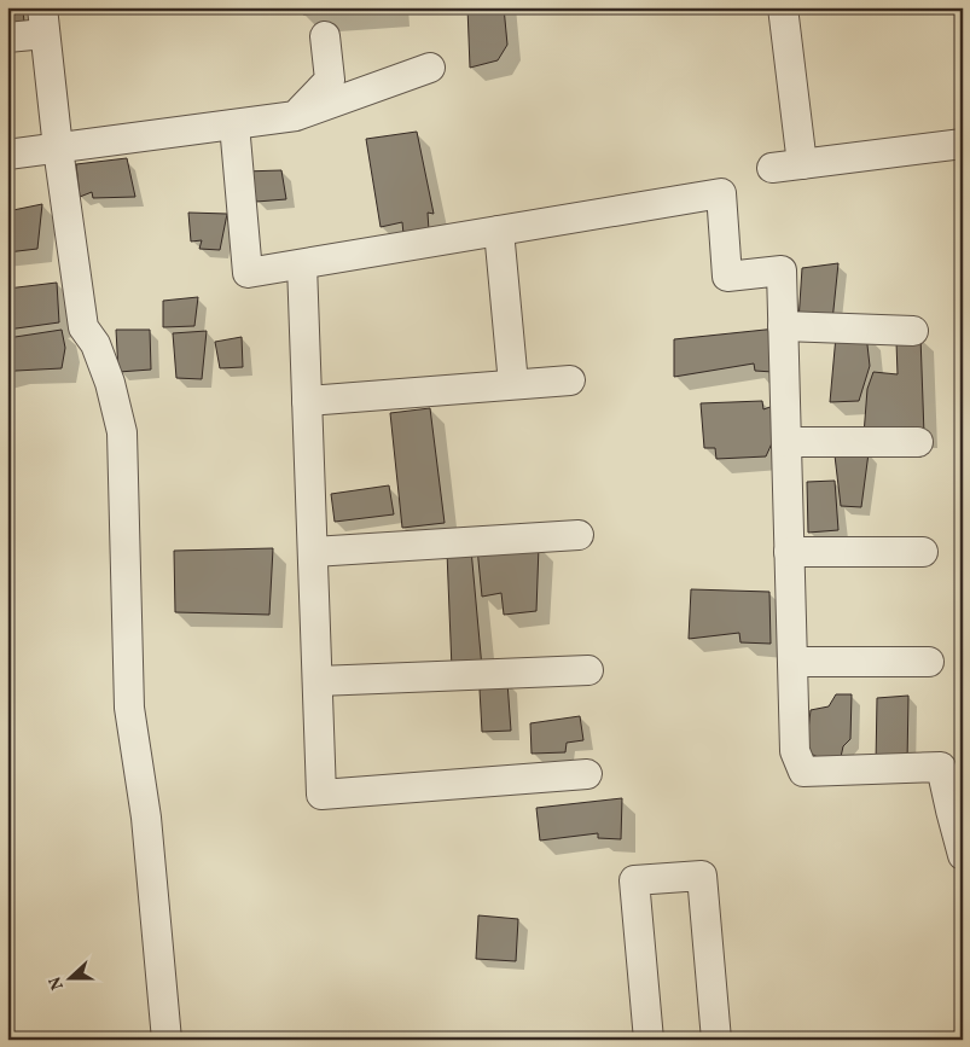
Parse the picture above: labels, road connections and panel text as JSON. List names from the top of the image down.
{
  "north": "left"
}
